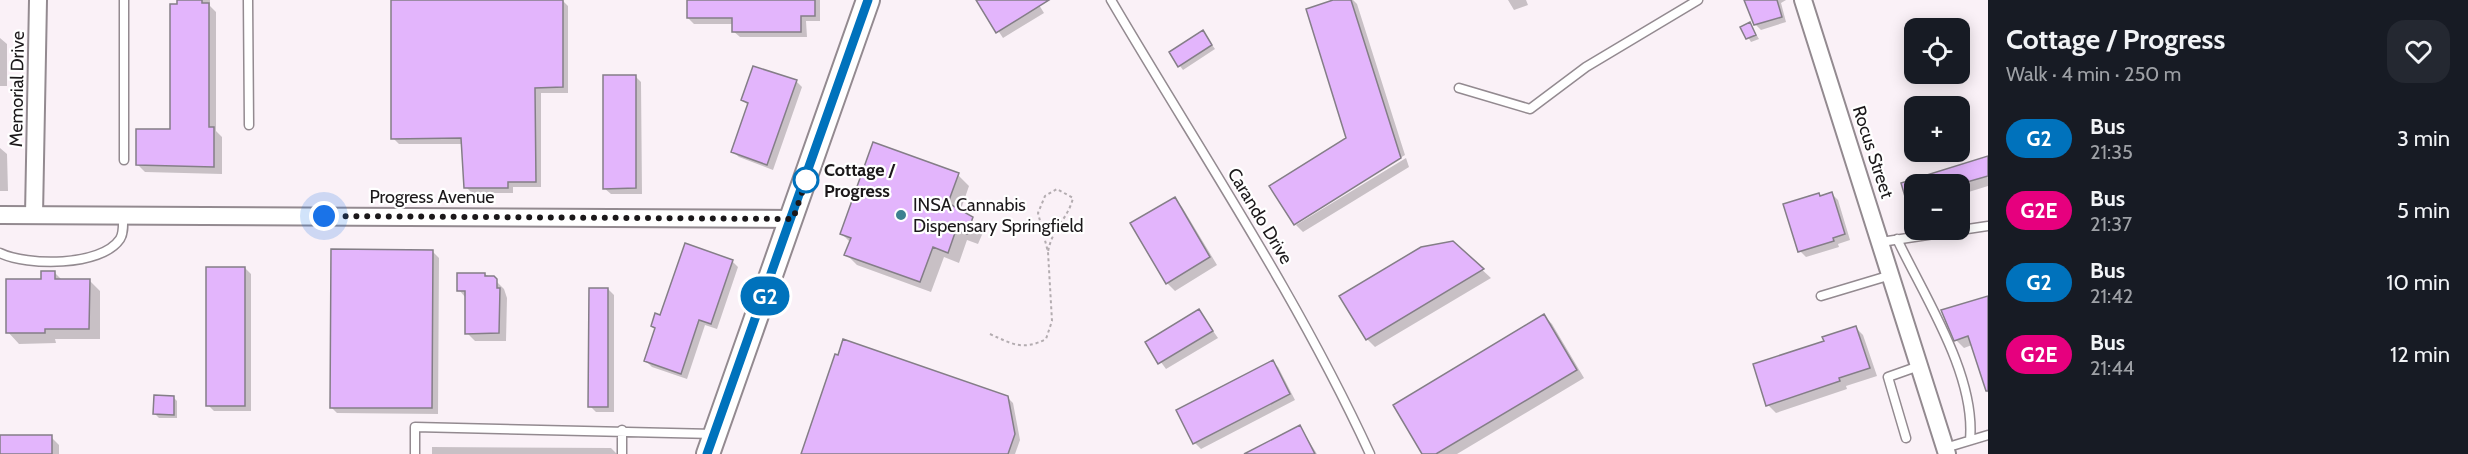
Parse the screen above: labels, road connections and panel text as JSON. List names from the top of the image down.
{
  "streets": {
    "street": ["Memorial Drive", "Rocus Street", "Progress Avenue"],
    "lane": ["Carando Drive"]
  },
  "crossings": [
    ["Memorial Drive", "Progress Avenue"]
  ],
  "places": ["Cottage / Progress", "INSA Cannabis Dispensary Springfield"],
  "lines": ["bus line G2"],
  "page": {
    "on_map": "G2",
    "heading": ["Cottage / Progress", "Walk · 4 min · 250 m"],
    "map_buttons": ["+", "−"],
    "list": [
      {
        "mark": "G2",
        "name": "Bus",
        "note": "21:35",
        "value": "3 min"
      },
      {
        "mark": "G2E",
        "name": "Bus",
        "note": "21:37",
        "value": "5 min"
      },
      {
        "mark": "G2",
        "name": "Bus",
        "note": "21:42",
        "value": "10 min"
      },
      {
        "mark": "G2E",
        "name": "Bus",
        "note": "21:44",
        "value": "12 min"
      }
    ]
  }
}
